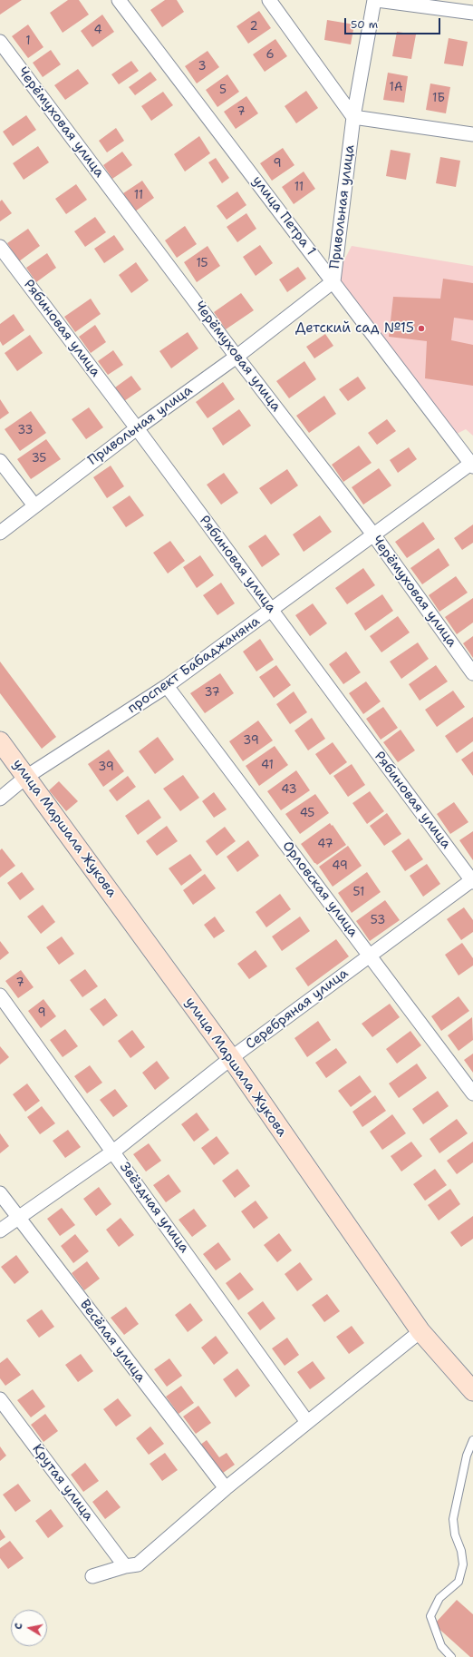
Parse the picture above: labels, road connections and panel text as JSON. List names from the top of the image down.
{
  "streets": {
    "main road": ["улица Маршала Жукова"],
    "street": [
      "Черёмуховая улица",
      "Привольная улица",
      "улица Петра 1",
      "Рябиновая улица",
      "проспект Бабаджаняна",
      "Орловская улица",
      "Серебряная улица",
      "Звёздная улица",
      "Весёлая улица",
      "Крутая улица"
    ]
  },
  "crossings": [
    ["Черёмуховая улица", "Привольная улица"],
    ["Черёмуховая улица", "проспект Бабаджаняна"],
    ["Привольная улица", "улица Петра 1"],
    ["Привольная улица", "Рябиновая улица"],
    ["улица Петра 1", "проспект Бабаджаняна"],
    ["Рябиновая улица", "проспект Бабаджаняна"],
    ["Рябиновая улица", "Серебряная улица"],
    ["проспект Бабаджаняна", "улица Маршала Жукова"],
    ["проспект Бабаджаняна", "Орловская улица"],
    ["улица Маршала Жукова", "Серебряная улица"],
    ["Орловская улица", "Серебряная улица"],
    ["Серебряная улица", "Звёздная улица"],
    ["Серебряная улица", "Весёлая улица"]
  ],
  "places": ["Детский сад №15"],
  "house_numbers": [
    "2",
    "4",
    "1",
    "6",
    "3",
    "1А",
    "5",
    "1Б",
    "7",
    "9",
    "11",
    "11",
    "15",
    "33",
    "35",
    "37",
    "39",
    "41",
    "39",
    "43",
    "45",
    "47",
    "49",
    "51",
    "53",
    "7",
    "9"
  ],
  "scale_bar": "50 m",
  "north": "left"
}
